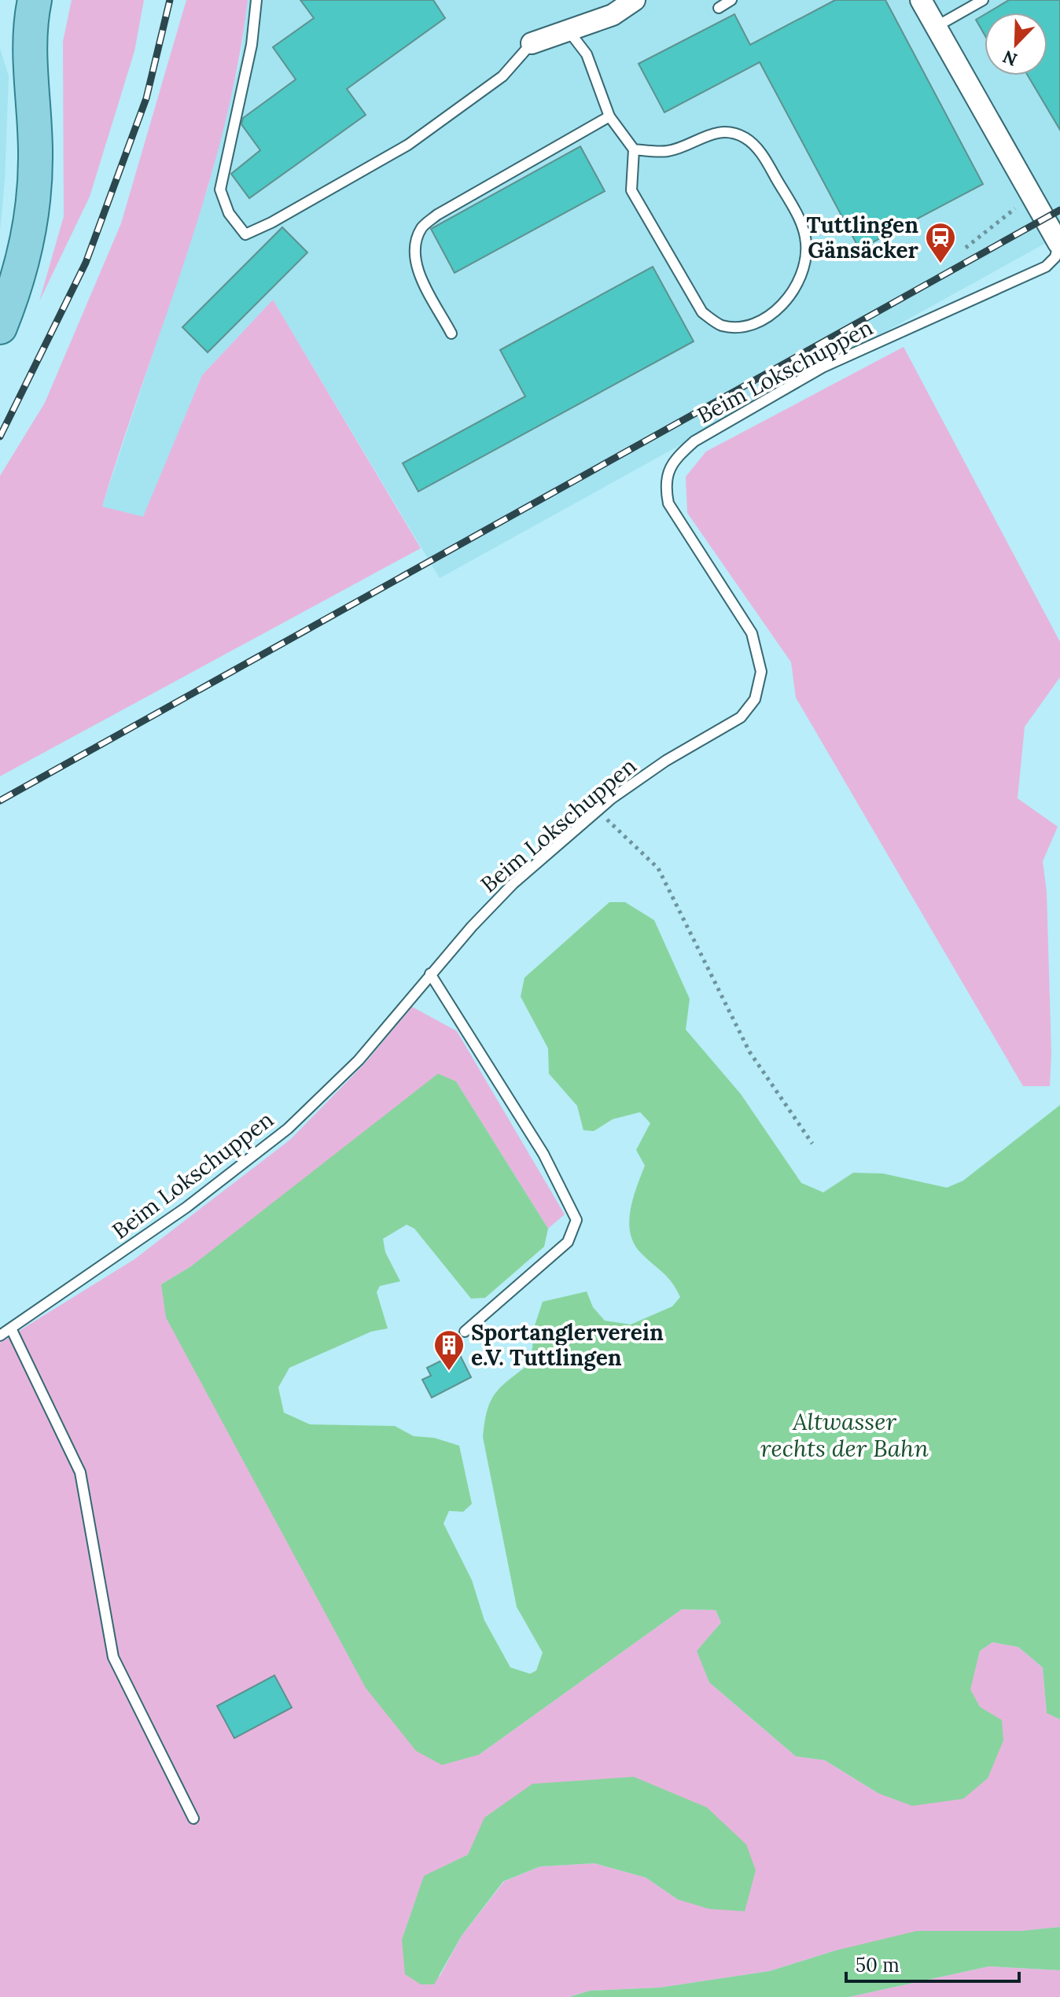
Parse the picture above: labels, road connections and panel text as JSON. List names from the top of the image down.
{
  "streets": {
    "lane": ["Beim Lokschuppen"]
  },
  "water": ["Altwasser rechts der Bahn"],
  "places": {
    "station": ["Tuttlingen Gänsäcker"],
    "building": ["Sportanglerverein e.V. Tuttlingen"]
  },
  "scale_bar": "50 m",
  "north": "bottom left"
}
